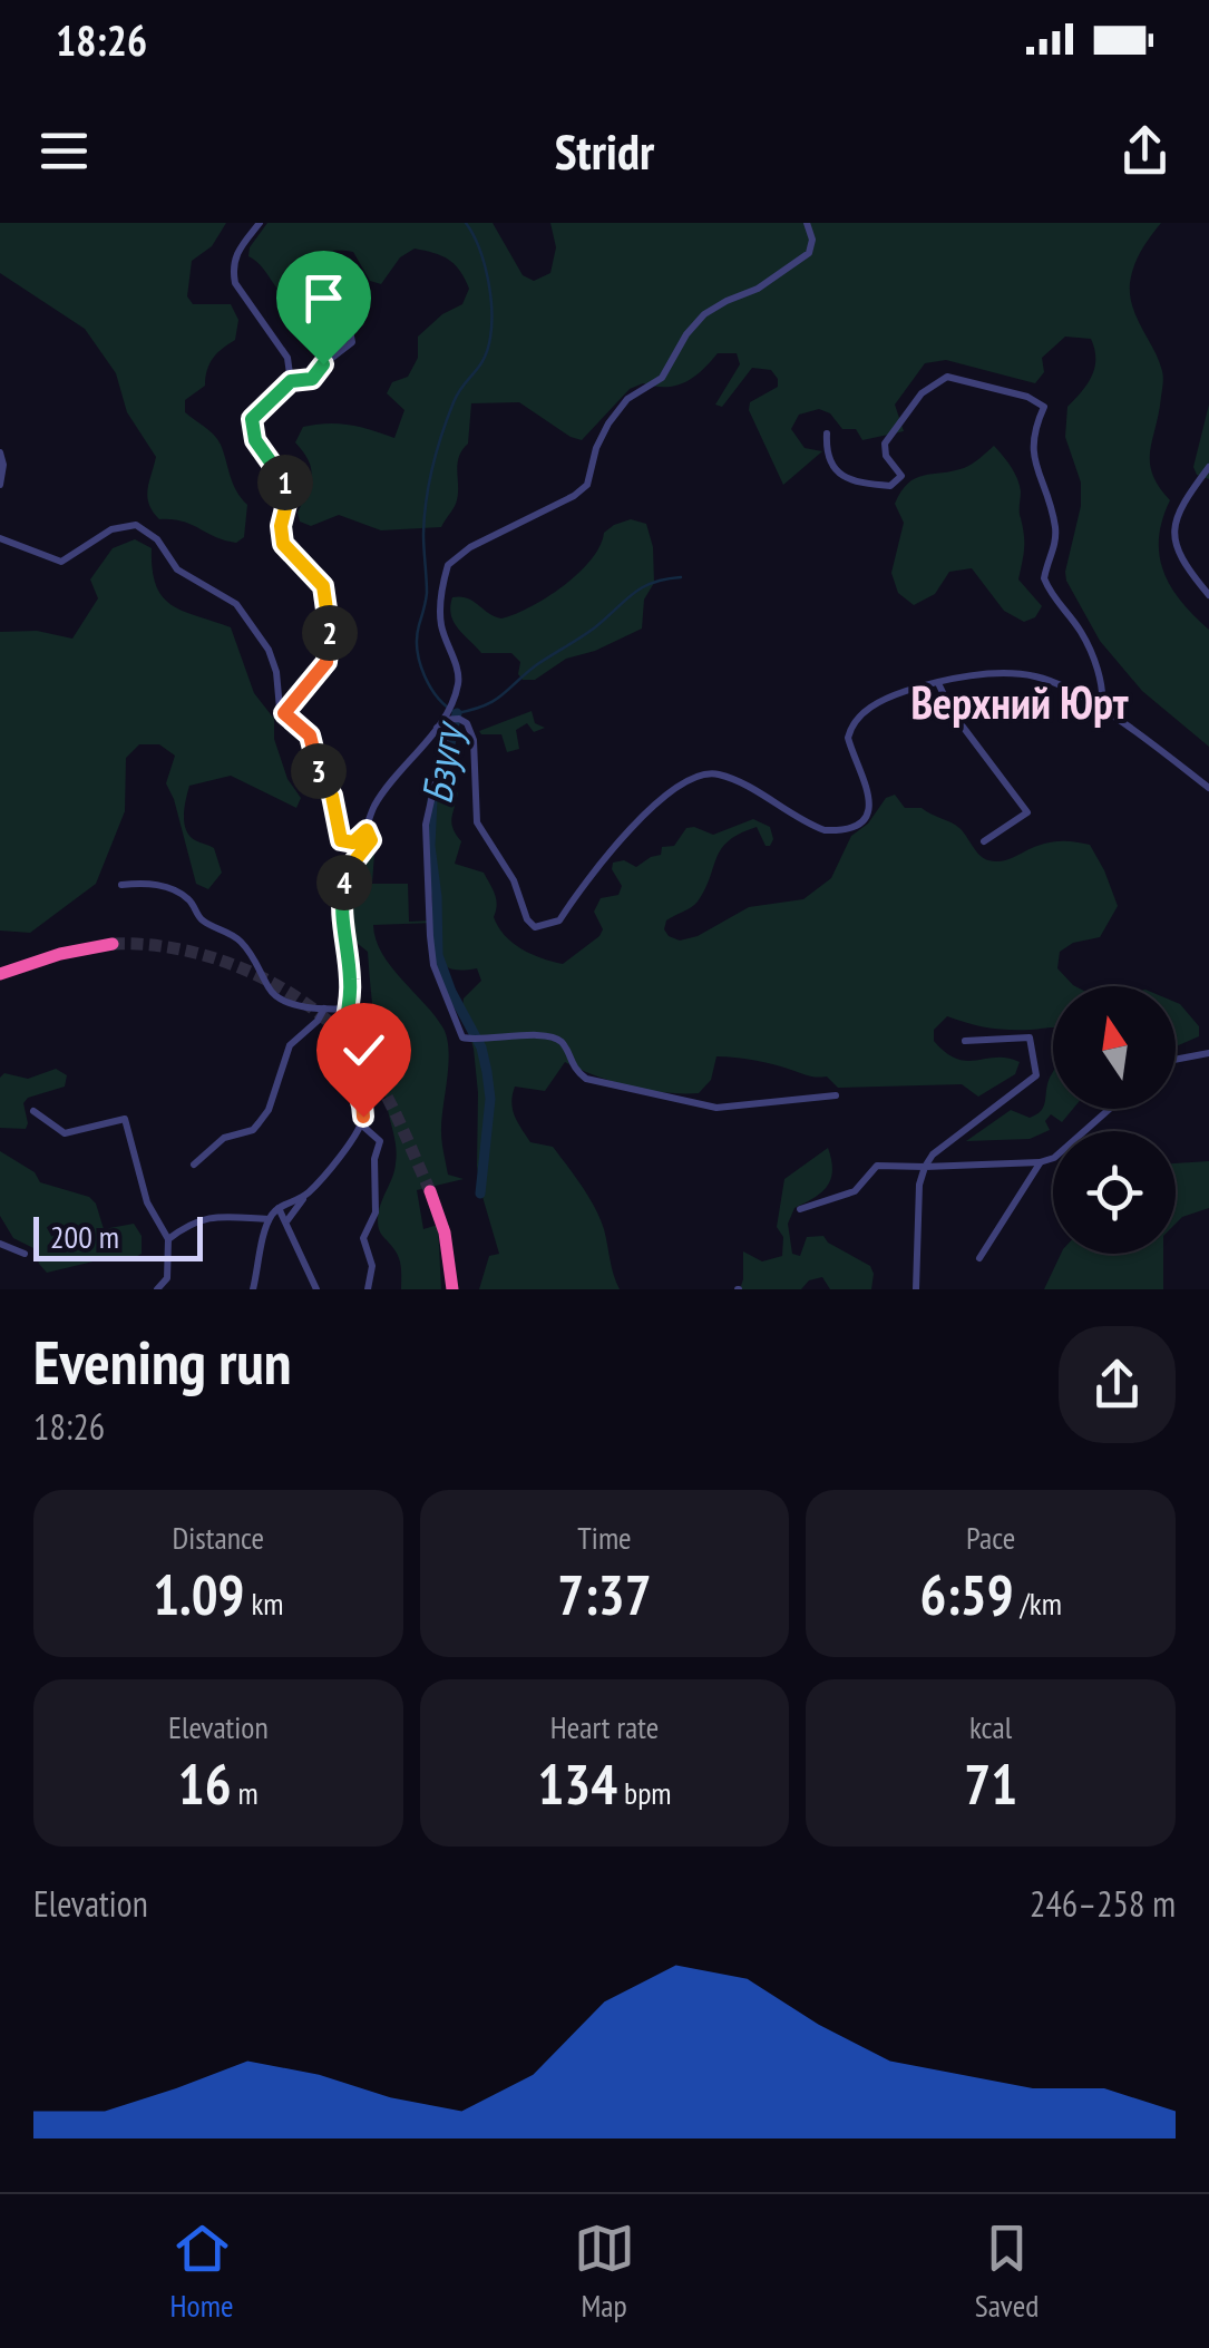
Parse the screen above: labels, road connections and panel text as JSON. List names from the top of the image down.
{
  "districts": ["Верхний Юрт"],
  "water": ["Бзугу"],
  "scale_bar": "200 m",
  "north": "top",
  "page": {
    "status": "18:26",
    "header": "Stridr",
    "pins": [
      "1",
      "2",
      "3",
      "4"
    ],
    "scale": "200 m",
    "heading": ["Evening run", "18:26"],
    "stats": [
      ["Distance", "1.09 km"],
      ["Time", "7:37"],
      ["Pace", "6:59 /km"],
      ["Elevation", "16 m"],
      ["Heart rate", "134 bpm"],
      ["kcal", "71"]
    ],
    "chart": ["Elevation", "246–258 m"],
    "tabs": ["Home", "Map", "Saved"]
  }
}
